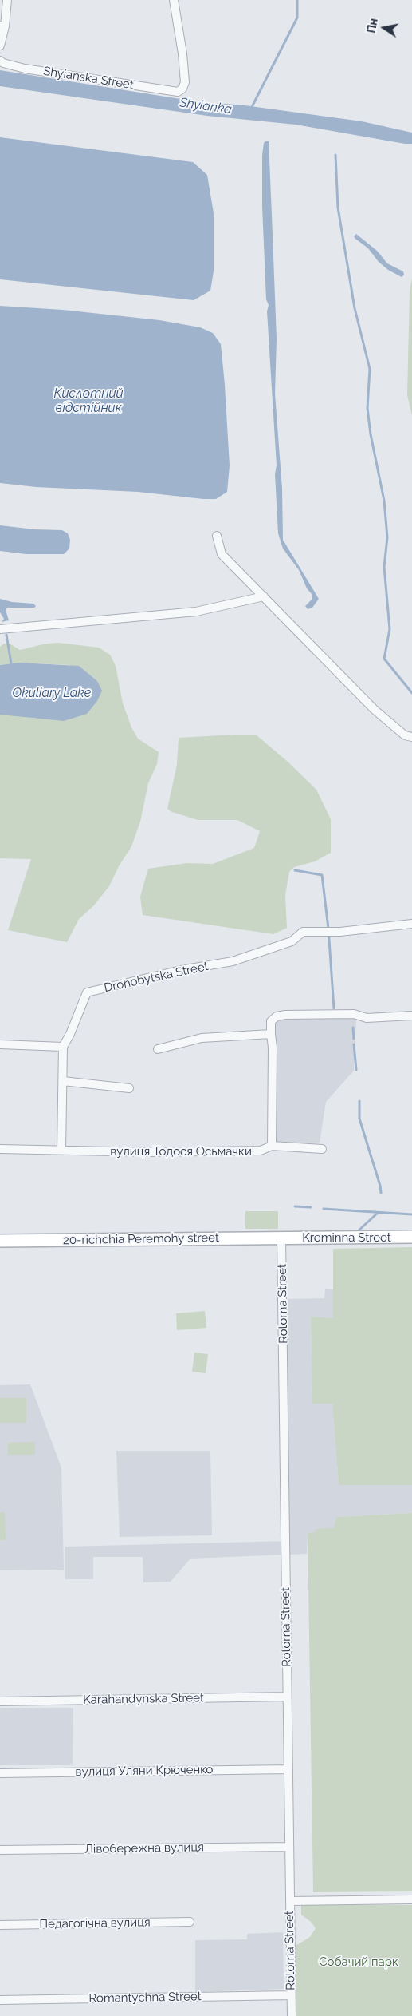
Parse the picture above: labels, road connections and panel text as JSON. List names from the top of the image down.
{
  "streets": {
    "street": [
      "Shyianska Street",
      "Drohobytska Street",
      "вулиця Тодося Осьмачки",
      "Kreminna Street",
      "20-richchia Peremohy street",
      "Rotorna Street",
      "Karahandynska Street",
      "вулиця Уляни Крюченко",
      "Лівобережна вулиця",
      "Педагогічна вулиця",
      "Romantychna Street"
    ]
  },
  "crossings": [
    ["Kreminna Street", "20-richchia Peremohy street"],
    ["Kreminna Street", "Rotorna Street"],
    ["20-richchia Peremohy street", "Rotorna Street"],
    ["Rotorna Street", "Karahandynska Street"],
    ["Rotorna Street", "вулиця Уляни Крюченко"],
    ["Rotorna Street", "Лівобережна вулиця"],
    ["Rotorna Street", "Romantychna Street"]
  ],
  "water": ["Shyianka", "Кислотний відстійник", "Okuliary Lake"],
  "parks": ["Собачий парк"],
  "north": "left"
}
